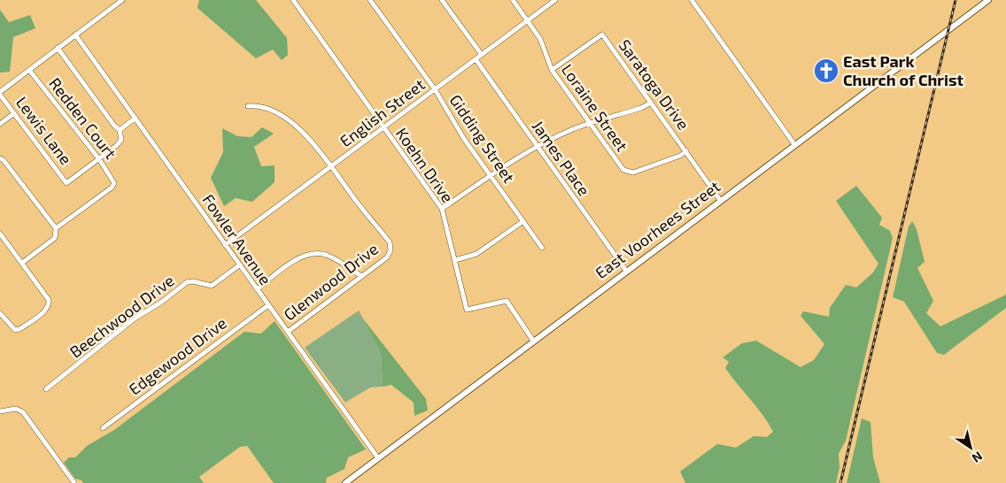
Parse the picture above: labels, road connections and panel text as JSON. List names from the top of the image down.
{
  "streets": {
    "main road": ["East Voorhees Street"],
    "street": [
      "Saratoga Drive",
      "Loraine Street",
      "English Street",
      "Redden Court",
      "Lewis Lane",
      "Gidding Street",
      "James Place",
      "Koehn Drive",
      "Fowler Avenue",
      "Glenwood Drive",
      "Beechwood Drive",
      "Edgewood Drive"
    ]
  },
  "crossings": [
    ["Saratoga Drive", "Loraine Street"],
    ["Saratoga Drive", "East Voorhees Street"],
    ["Loraine Street", "English Street"],
    ["English Street", "Gidding Street"],
    ["English Street", "James Place"],
    ["English Street", "Koehn Drive"],
    ["English Street", "Fowler Avenue"],
    ["English Street", "Glenwood Drive"],
    ["Redden Court", "Lewis Lane"],
    ["James Place", "East Voorhees Street"],
    ["Koehn Drive", "East Voorhees Street"],
    ["East Voorhees Street", "Fowler Avenue"],
    ["Fowler Avenue", "Glenwood Drive"],
    ["Fowler Avenue", "Beechwood Drive"],
    ["Fowler Avenue", "Edgewood Drive"]
  ],
  "places": {
    "church": ["East Park Church of Christ"]
  },
  "north": "bottom right"
}
